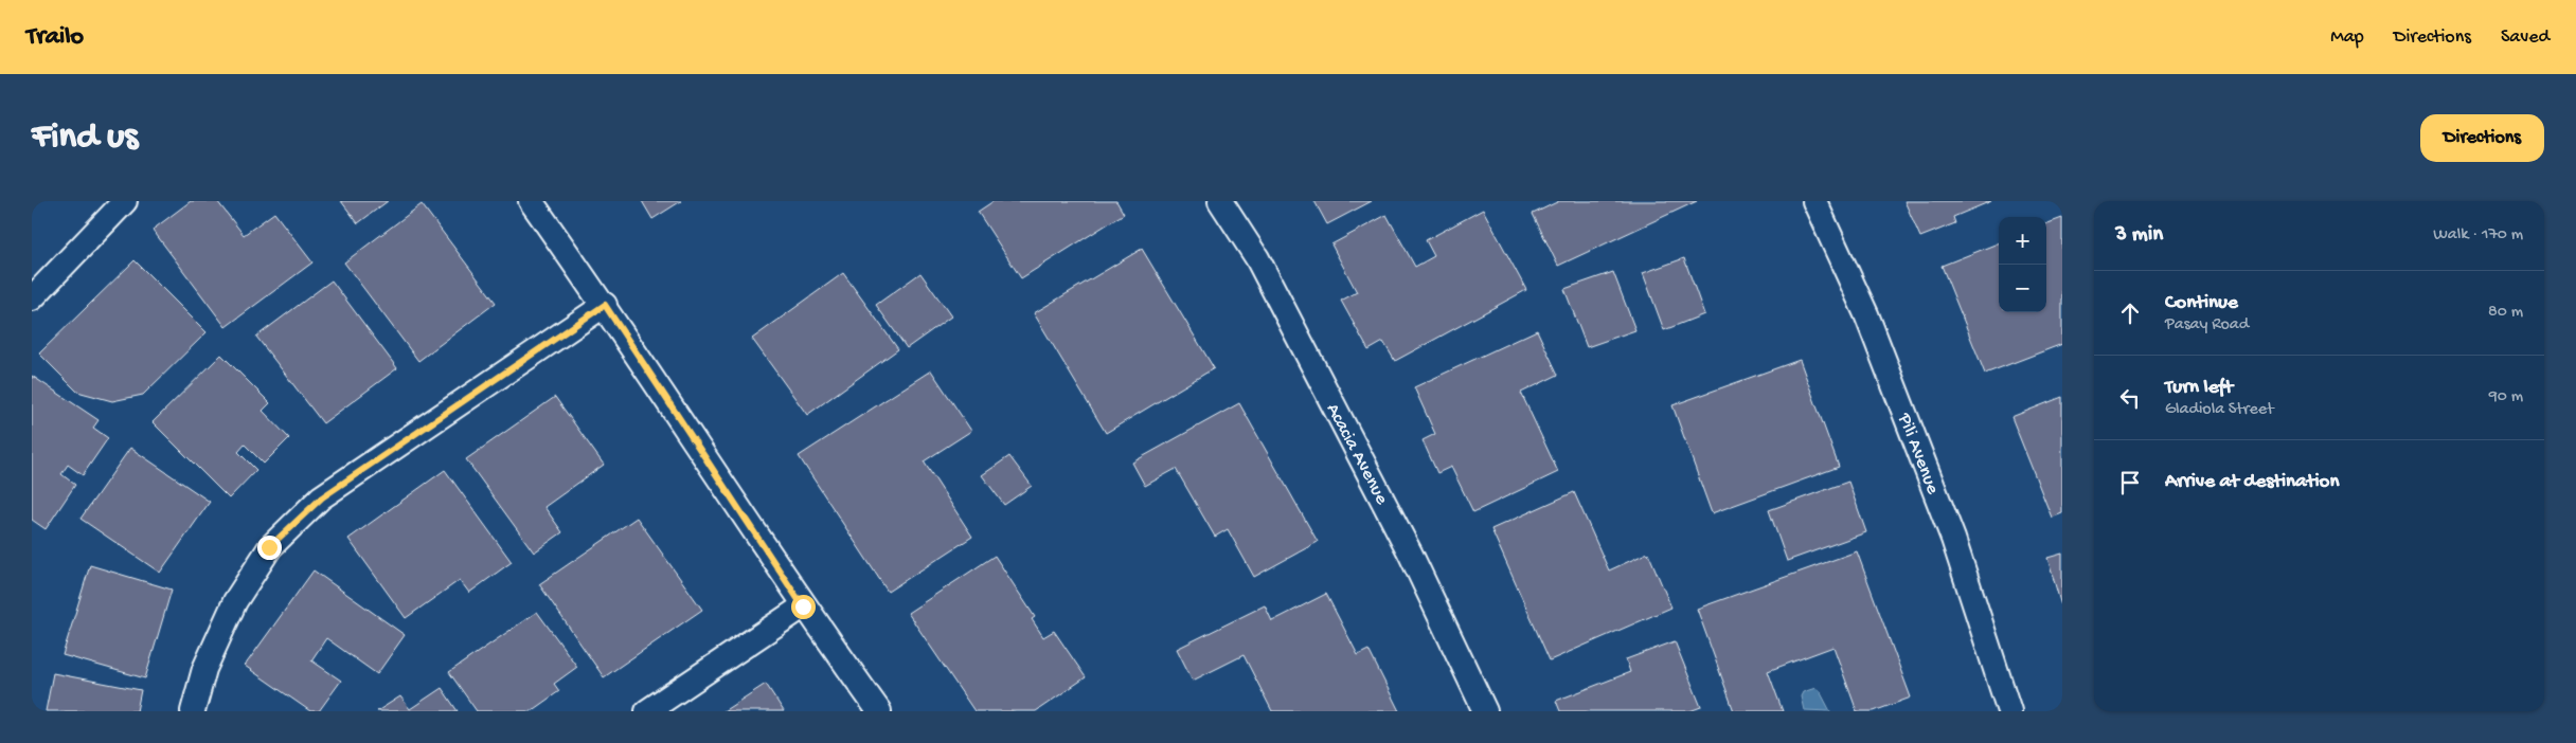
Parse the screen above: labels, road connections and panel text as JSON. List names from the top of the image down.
{
  "streets": {
    "street": ["Acacia Avenue", "Pili Avenue"]
  },
  "page": {
    "header": "Trailo",
    "nav": ["Map", "Directions", "Saved"],
    "buttons": "Directions",
    "title": "Find us",
    "heading": ["3 min", "Walk · 170 m"],
    "map_buttons": ["+", "−"],
    "list": [
      ["Continue", "Pasay Road", "80 m"],
      ["Turn left", "Gladiola Street", "90 m"],
      "Arrive at destination"
    ]
  }
}
